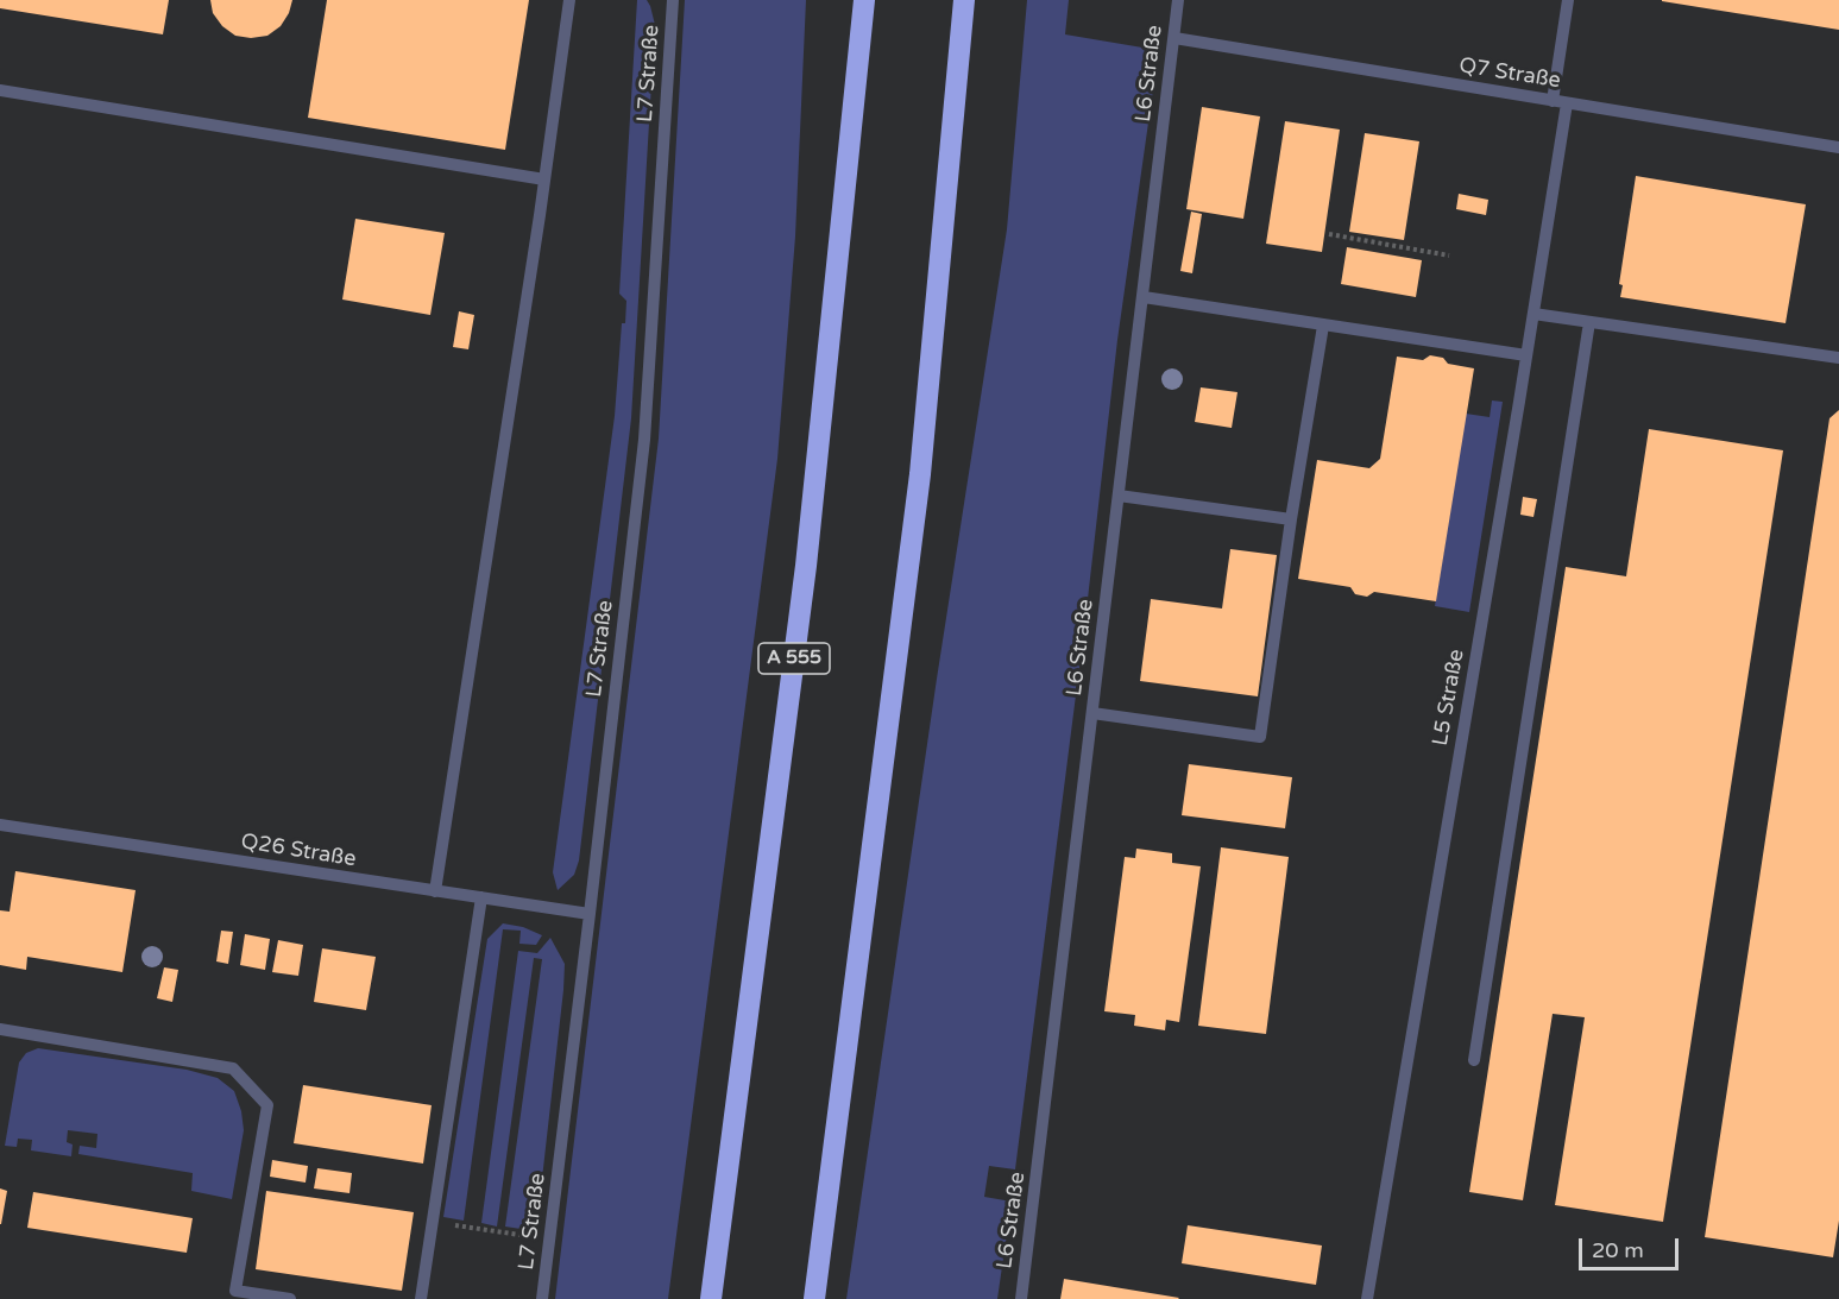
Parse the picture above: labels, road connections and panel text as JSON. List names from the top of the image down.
{
  "streets": {
    "highway": ["A 555"],
    "lane": [
      "L7 Straße",
      "L6 Straße",
      "Q7 Straße",
      "L5 Straße",
      "Q26 Straße"
    ]
  },
  "crossings": [
    ["L7 Straße", "Q26 Straße"],
    ["L6 Straße", "Q7 Straße"],
    ["Q7 Straße", "L5 Straße"]
  ],
  "scale_bar": "20 m"
}
